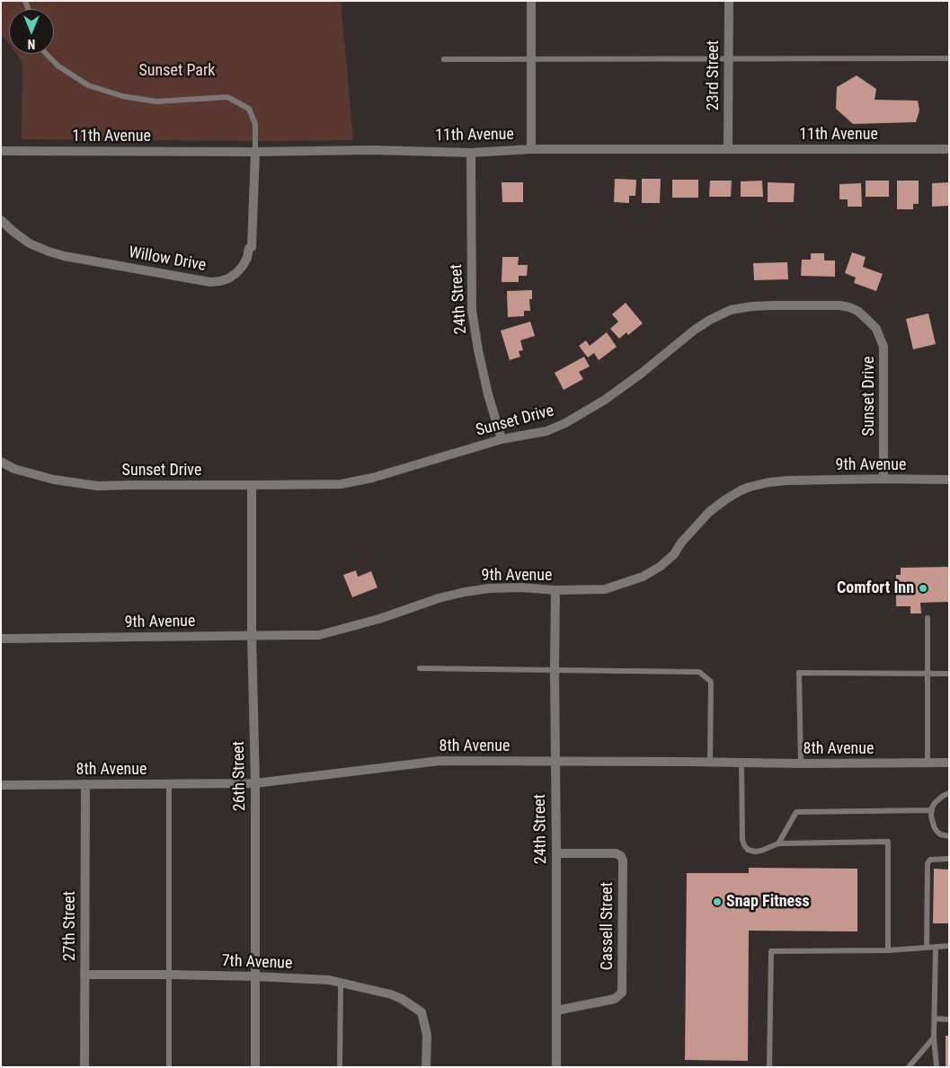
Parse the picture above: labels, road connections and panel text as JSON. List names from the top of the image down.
{
  "streets": {
    "street": [
      "23rd Street",
      "11th Avenue",
      "Willow Drive",
      "24th Street",
      "Sunset Drive",
      "9th Avenue",
      "8th Avenue",
      "26th Street",
      "27th Street",
      "Cassell Street",
      "7th Avenue"
    ]
  },
  "crossings": [
    ["23rd Street", "11th Avenue"],
    ["11th Avenue", "Willow Drive"],
    ["11th Avenue", "24th Street"],
    ["24th Street", "Sunset Drive"],
    ["24th Street", "9th Avenue"],
    ["24th Street", "8th Avenue"],
    ["24th Street", "Cassell Street"],
    ["Sunset Drive", "9th Avenue"],
    ["Sunset Drive", "26th Street"],
    ["9th Avenue", "26th Street"],
    ["8th Avenue", "26th Street"],
    ["8th Avenue", "27th Street"],
    ["26th Street", "7th Avenue"],
    ["27th Street", "7th Avenue"]
  ],
  "parks": ["Sunset Park"],
  "places": ["Comfort Inn", "Snap Fitness"],
  "north": "bottom"
}
